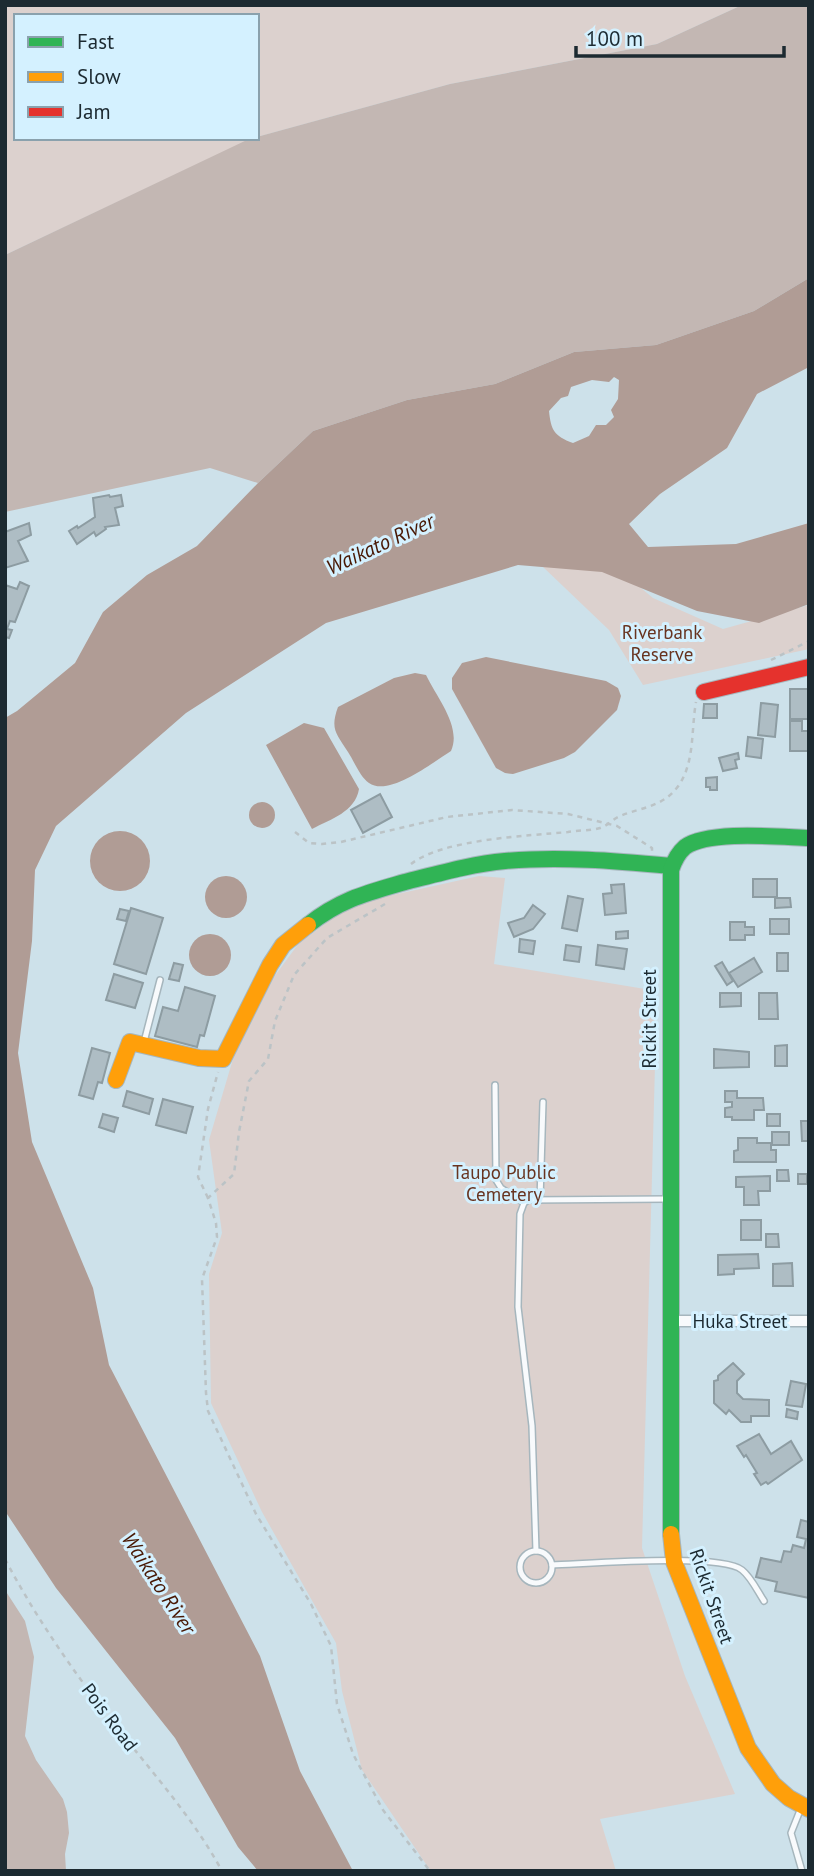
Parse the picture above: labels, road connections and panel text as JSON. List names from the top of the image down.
{
  "streets": {
    "street": ["Rickit Street", "Huka Street"],
    "path": ["Pois Road"]
  },
  "crossings": [
    ["Rickit Street", "Huka Street"]
  ],
  "water": ["Waikato River"],
  "parks": ["Riverbank Reserve", "Taupo Public Cemetery"],
  "legend": ["Fast", "Slow", "Jam"],
  "scale_bar": "100 m"
}
